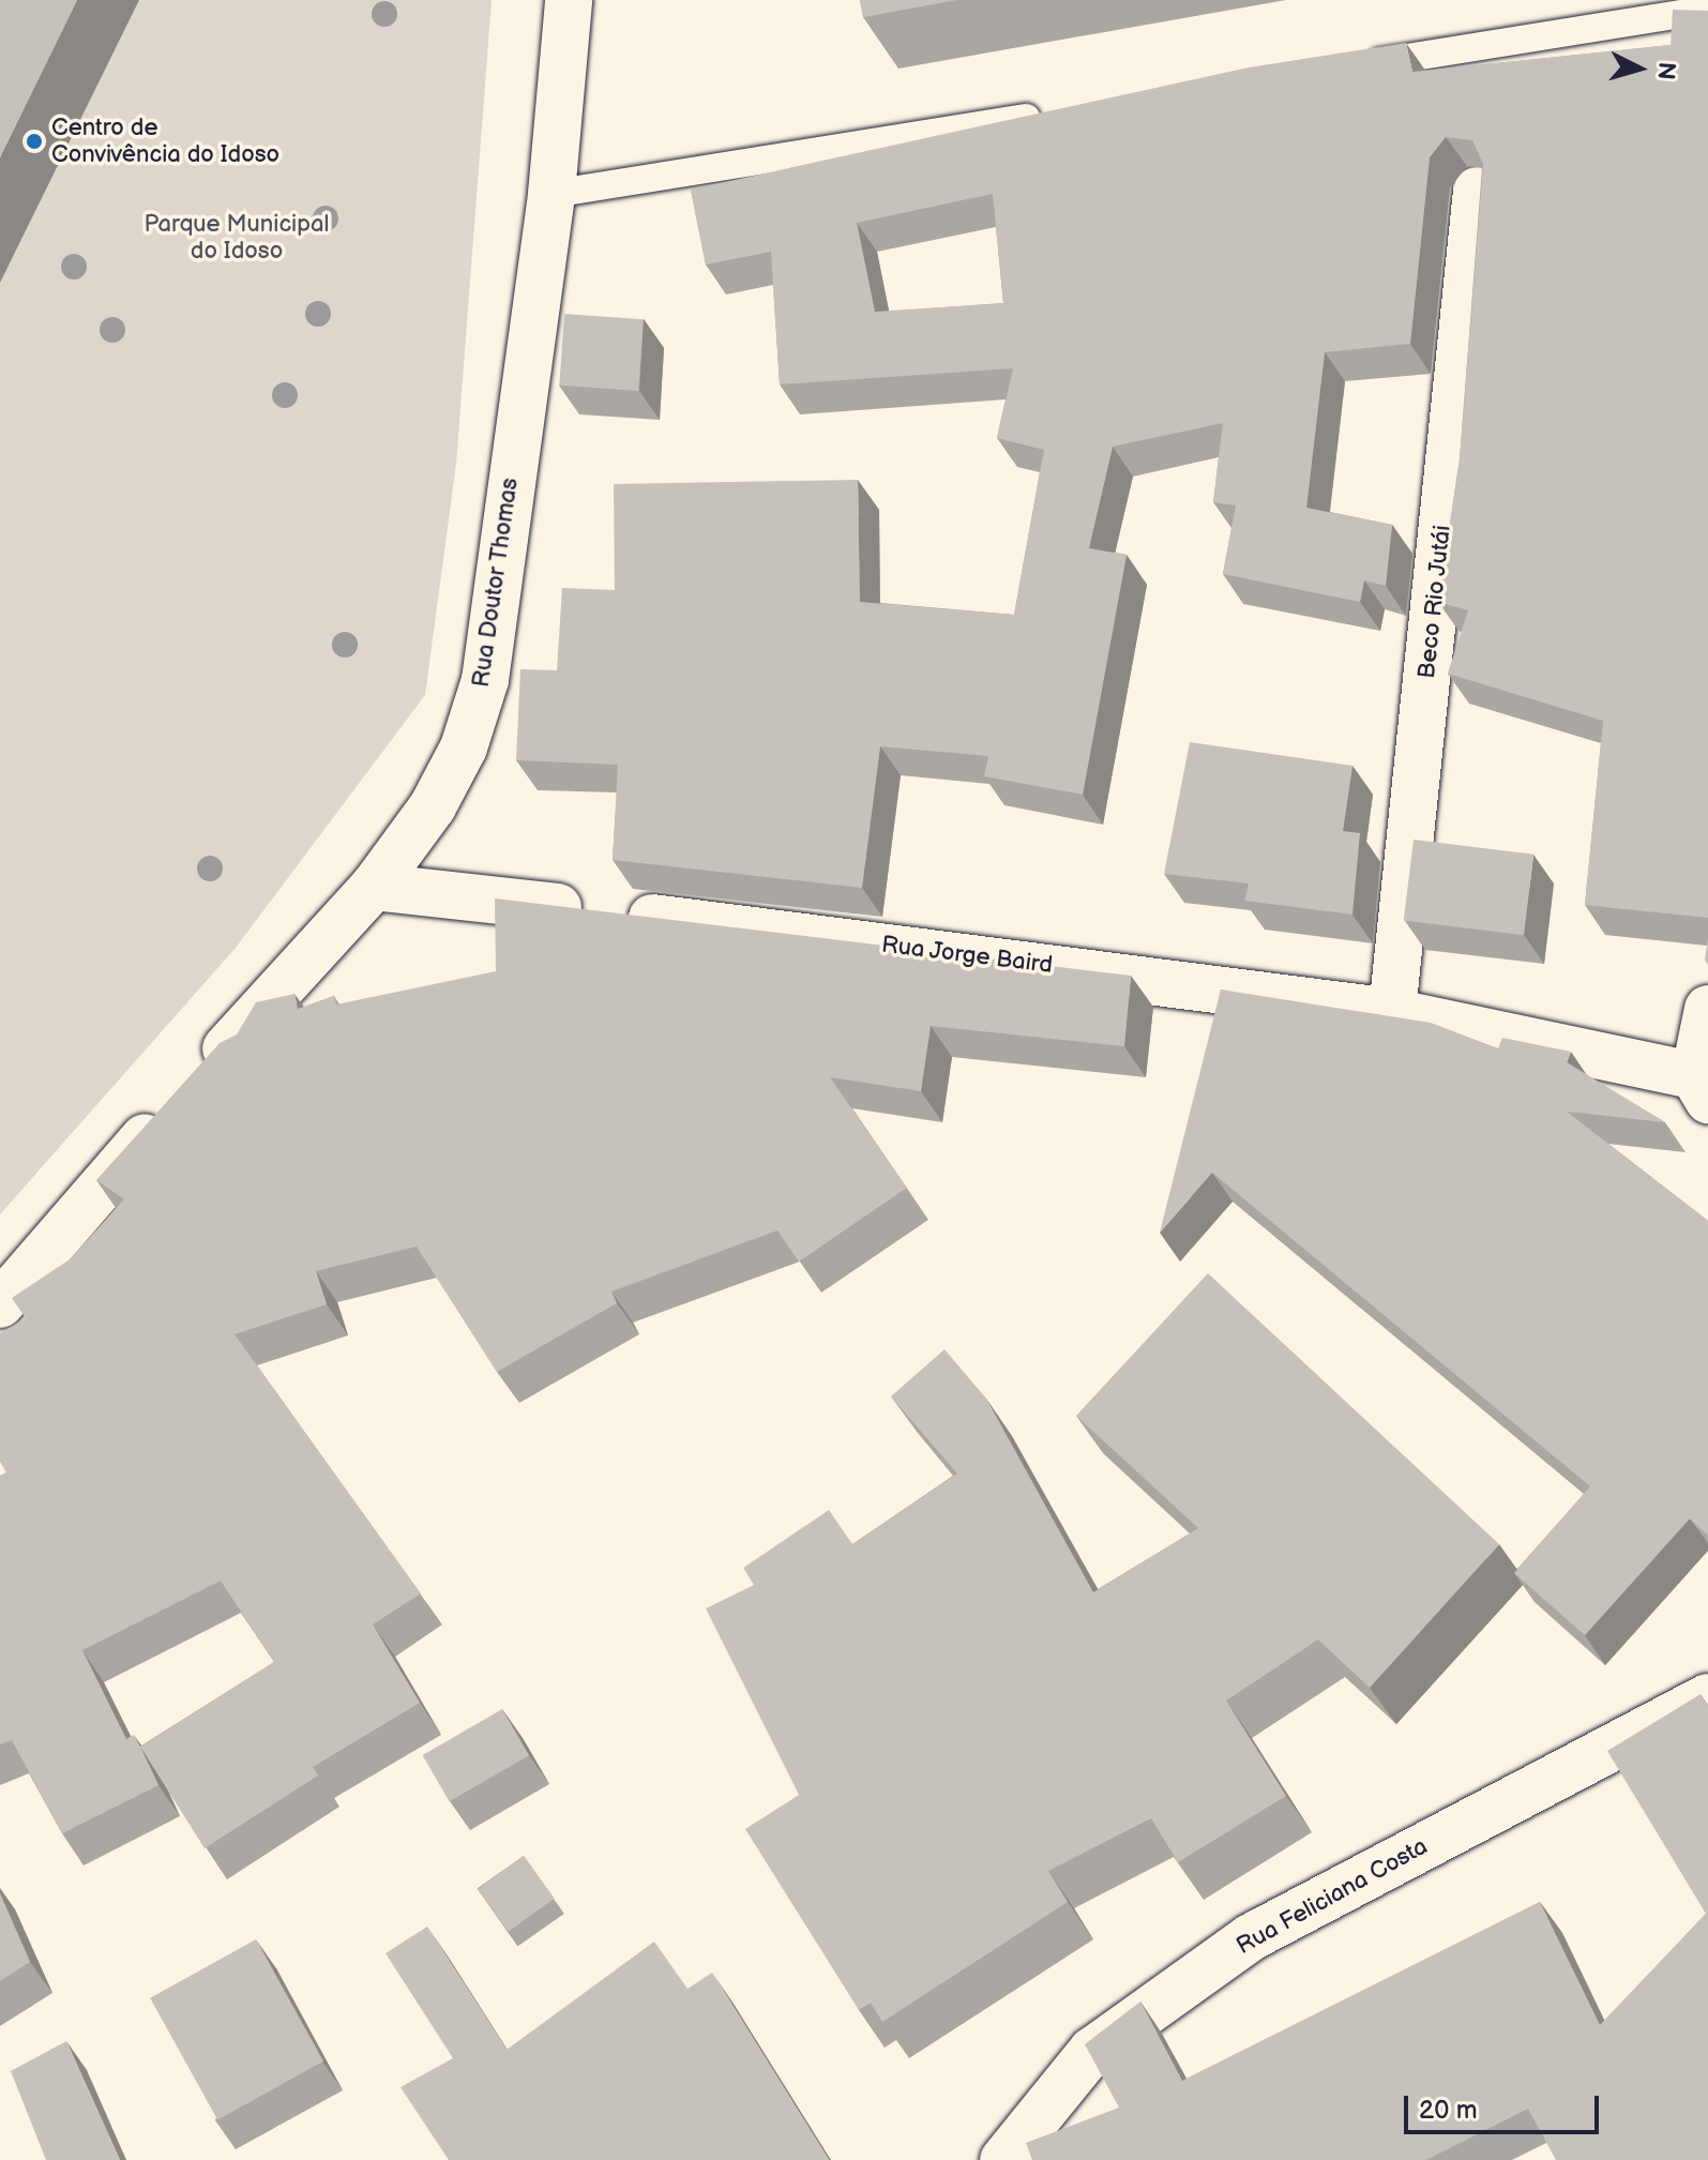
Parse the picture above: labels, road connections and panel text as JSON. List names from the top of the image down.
{
  "streets": {
    "street": [
      "Rua Doutor Thomas",
      "Beco Rio Jutái",
      "Rua Jorge Baird",
      "Rua Feliciana Costa"
    ]
  },
  "crossings": [
    ["Rua Doutor Thomas", "Rua Jorge Baird"],
    ["Beco Rio Jutái", "Rua Jorge Baird"]
  ],
  "parks": ["Parque Municipal do Idoso"],
  "places": ["Centro de Convivência do Idoso"],
  "scale_bar": "20 m",
  "north": "right"
}
